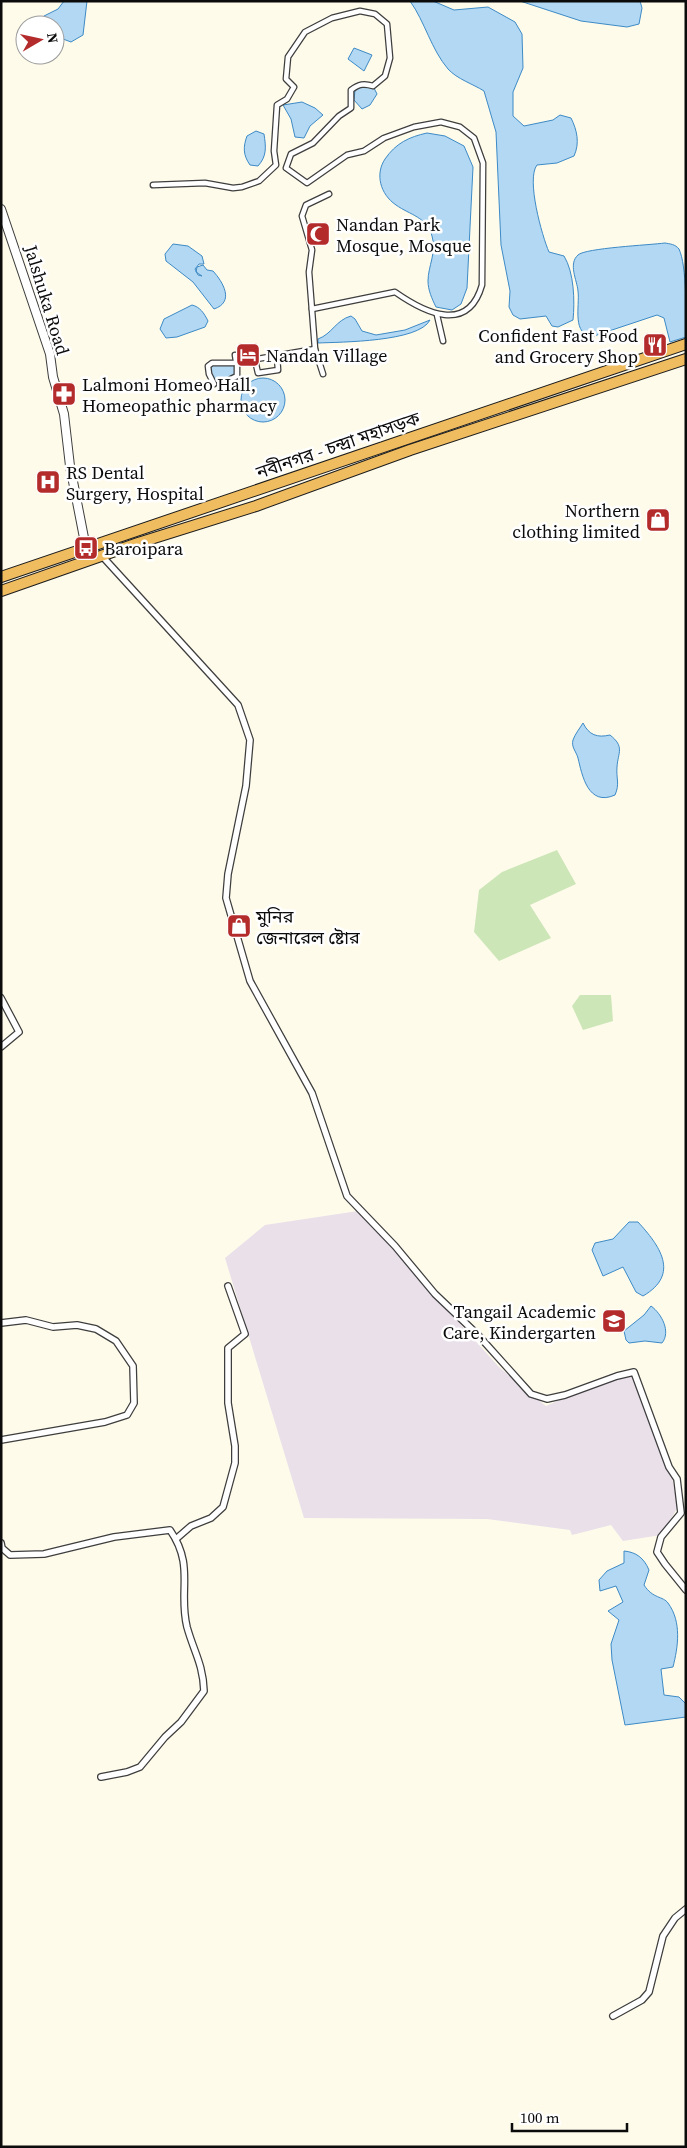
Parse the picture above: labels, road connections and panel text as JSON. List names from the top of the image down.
{
  "streets": {
    "highway": ["নবীনগর - চন্দ্রা মহাসড়ক"],
    "street": ["Jalshuka Road"]
  },
  "crossings": [
    ["Jalshuka Road", "নবীনগর - চন্দ্রা মহাসড়ক"]
  ],
  "places": {
    "mosque": ["Nandan Park Mosque, Mosque"],
    "restaurant": ["Confident Fast Food and Grocery Shop"],
    "hotel": ["Nandan Village"],
    "pharmacy": ["Lalmoni Homeo Hall, Homeopathic pharmacy"],
    "hospital": ["RS Dental Surgery, Hospital"],
    "shop": ["Northern clothing limited", "মুনির জেনারেল ষ্টোর"],
    "bus stop": ["Baroipara"],
    "school or university": ["Tangail Academic Care, Kindergarten"]
  },
  "scale_bar": "100 m",
  "north": "right"
}
